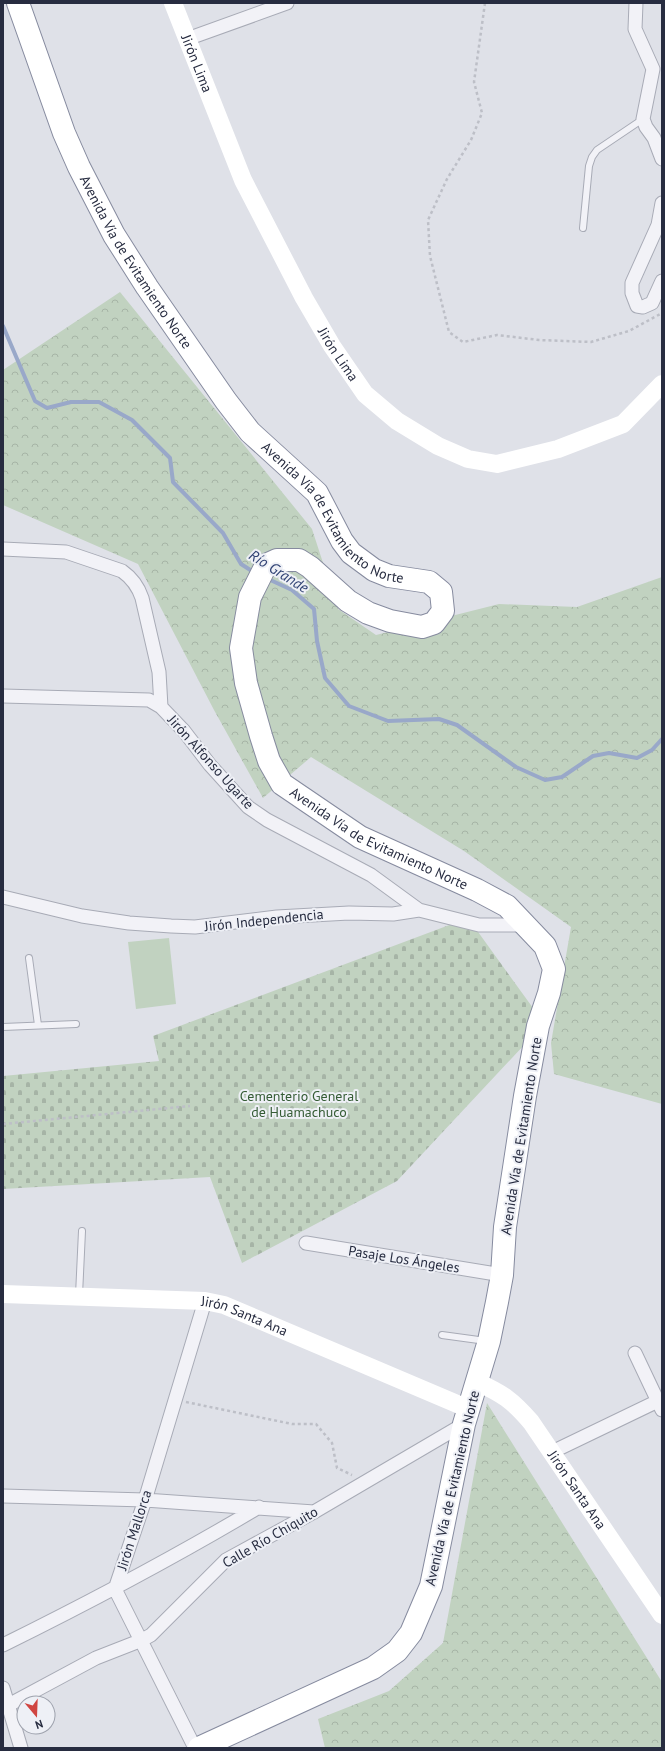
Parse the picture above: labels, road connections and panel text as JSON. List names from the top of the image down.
{
  "streets": {
    "highway": ["Avenida Vía de Evitamiento Norte"],
    "street": [
      "Jirón Lima",
      "Jirón Alfonso Ugarte",
      "Jirón Independencia",
      "Pasaje Los Ángeles",
      "Jirón Santa Ana",
      "Jirón Mallorca",
      "Calle Río Chiquito"
    ]
  },
  "crossings": [
    ["Avenida Vía de Evitamiento Norte", "Jirón Independencia"],
    ["Avenida Vía de Evitamiento Norte", "Pasaje Los Ángeles"],
    ["Avenida Vía de Evitamiento Norte", "Jirón Santa Ana"],
    ["Avenida Vía de Evitamiento Norte", "Calle Río Chiquito"],
    ["Jirón Alfonso Ugarte", "Jirón Independencia"],
    ["Jirón Santa Ana", "Jirón Mallorca"],
    ["Jirón Santa Ana", "Calle Río Chiquito"],
    ["Jirón Mallorca", "Calle Río Chiquito"]
  ],
  "water": ["Río Grande"],
  "parks": ["Cementerio General de Huamachuco"],
  "north": "bottom"
}
